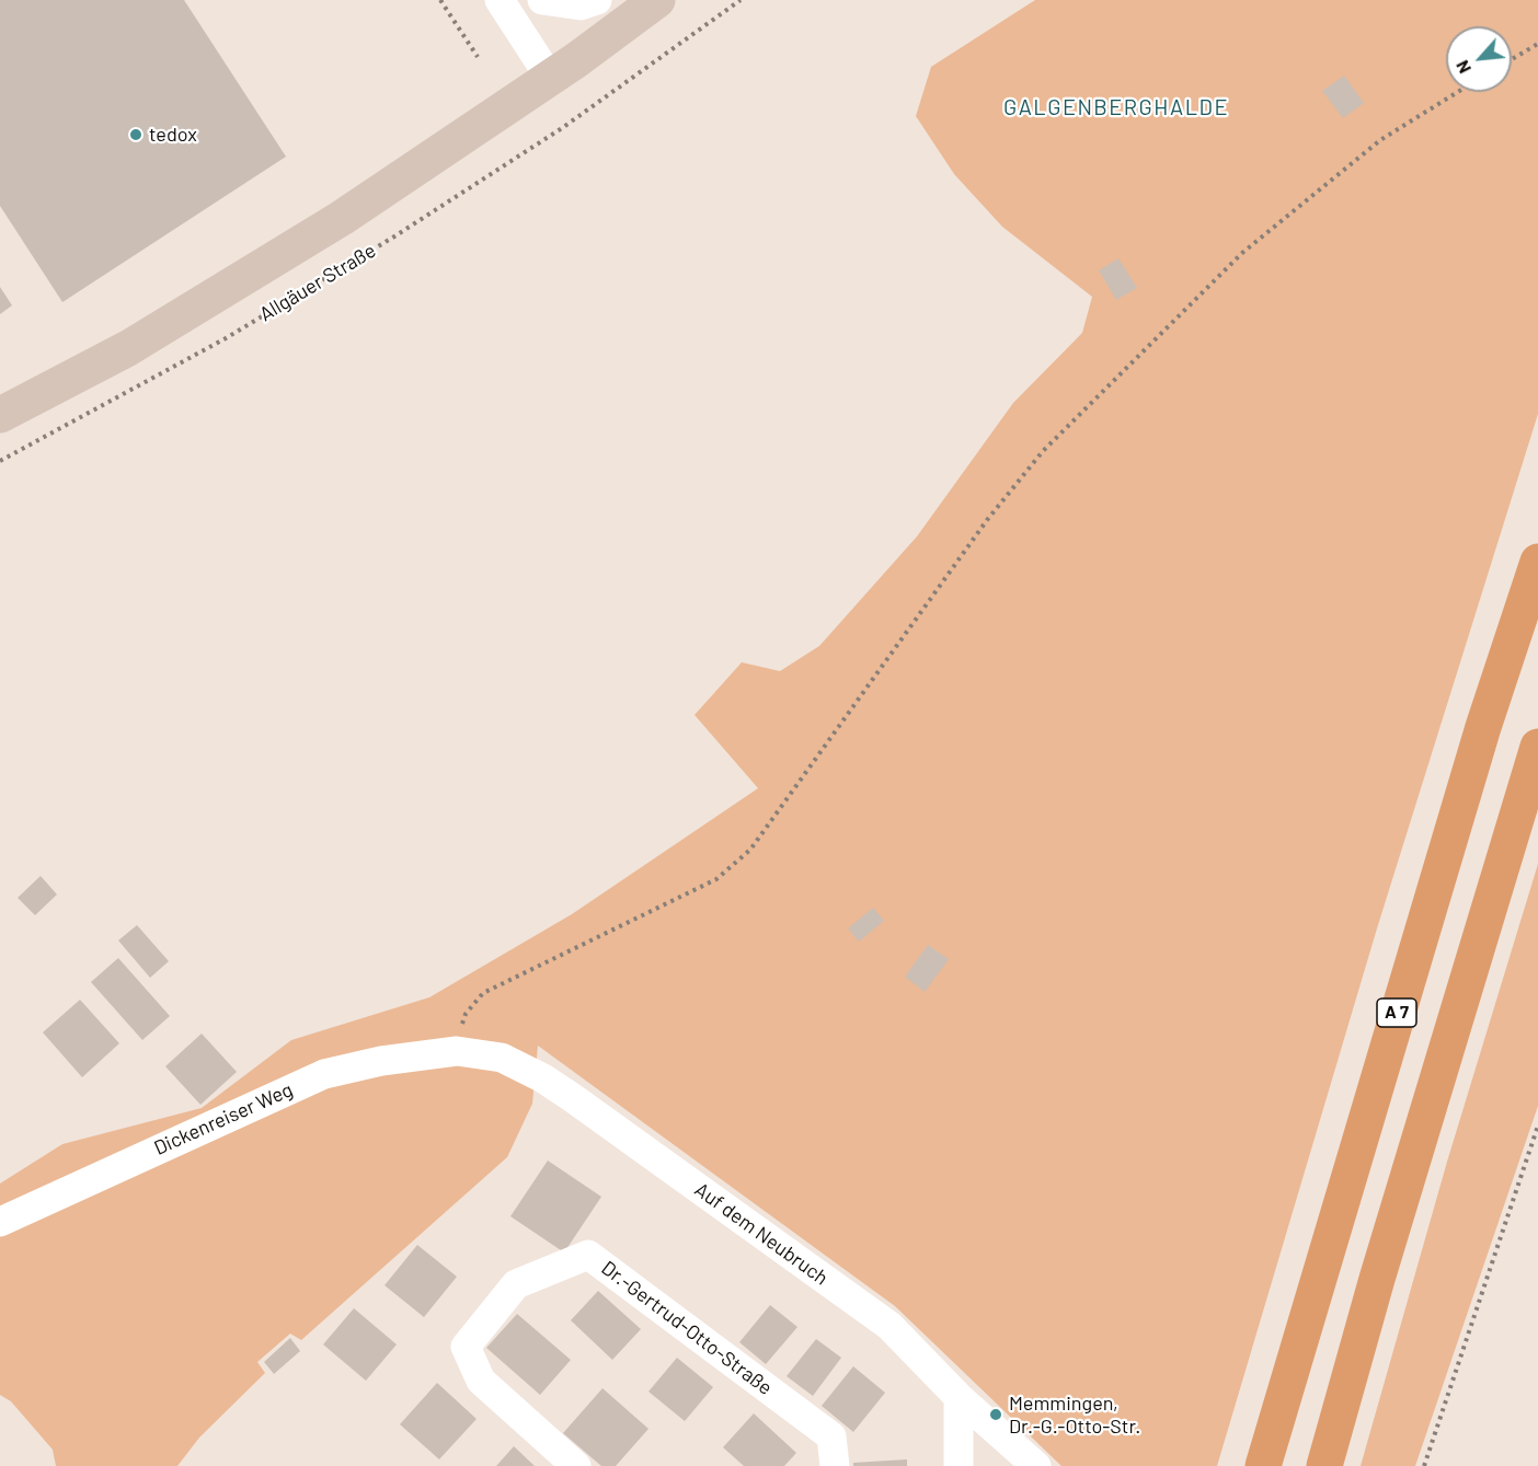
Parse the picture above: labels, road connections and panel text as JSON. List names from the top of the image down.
{
  "streets": {
    "highway": ["A 7"],
    "street": ["Dickenreiser Weg", "Auf dem Neubruch", "Dr.-Gertrud-Otto-Straße"],
    "path": ["Allgäuer Straße"]
  },
  "crossings": [
    ["Dickenreiser Weg", "Auf dem Neubruch"]
  ],
  "districts": ["GALGENBERGHALDE"],
  "places": ["tedox", "Memmingen, Dr.-G.-Otto-Str."],
  "north": "bottom left"
}
